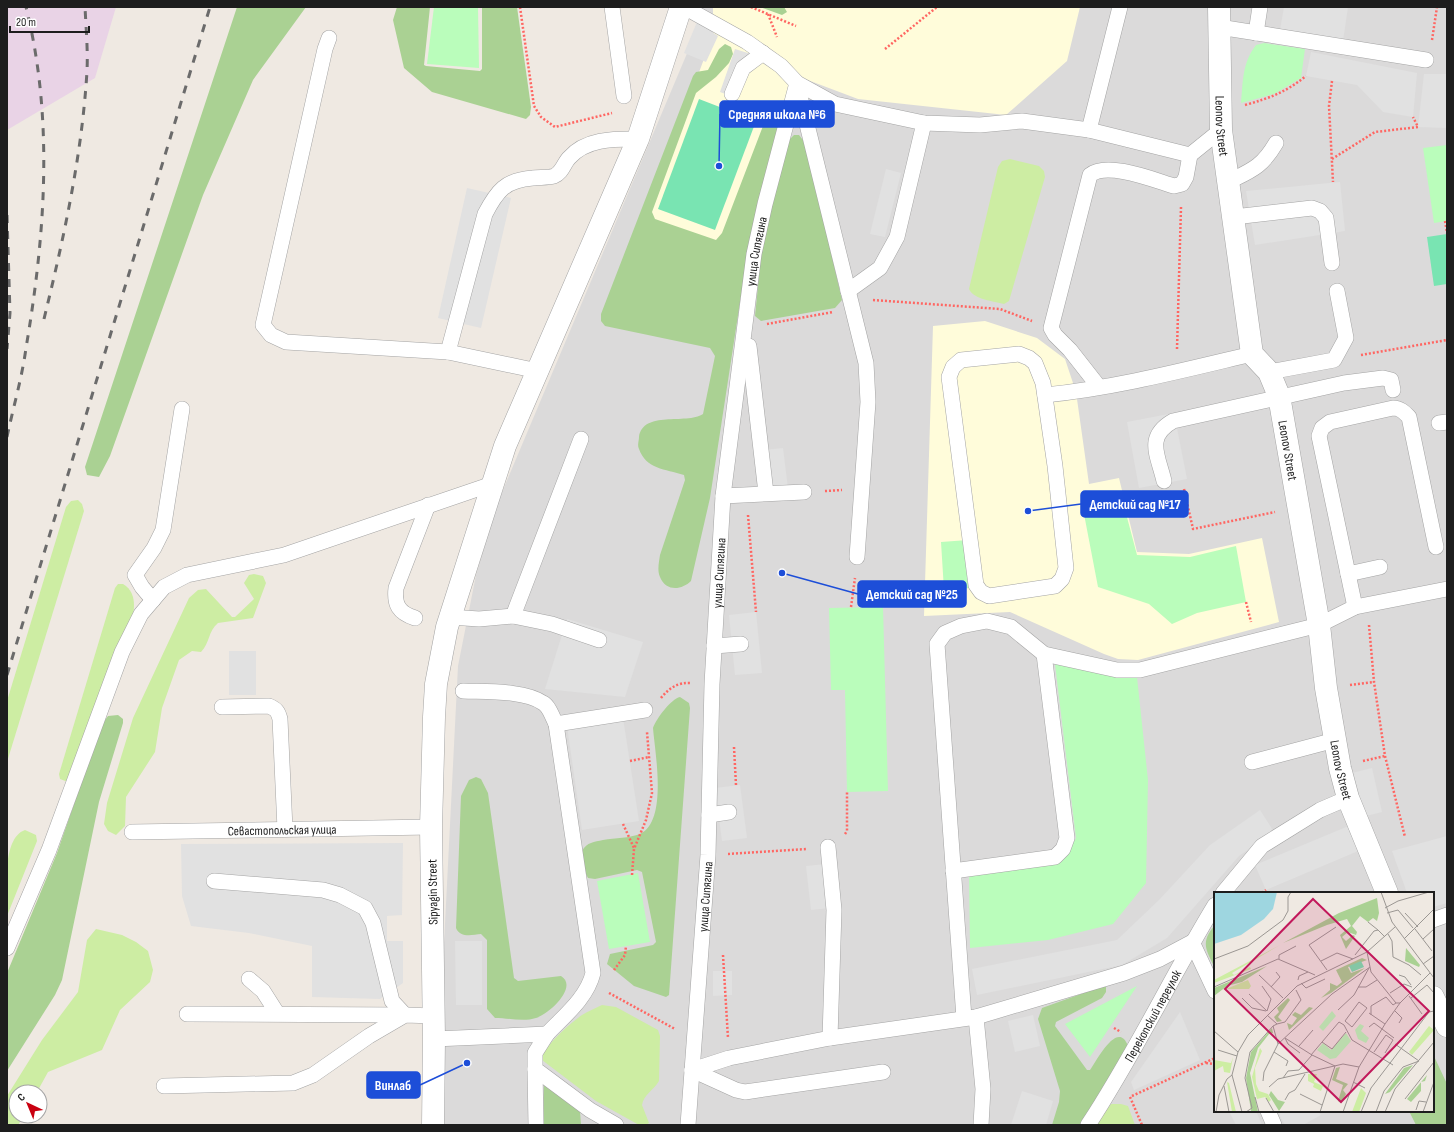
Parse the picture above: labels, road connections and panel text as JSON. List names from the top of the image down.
{
  "streets": {
    "street": ["Leonov Street", "Sipyagin Street"],
    "lane": ["улица Сипягина", "Севастопольская улица", "Перекопский переулок"]
  },
  "crossings": [
    ["Севастопольская улица", "Sipyagin Street"]
  ],
  "places": [
    "Средняя школа №6",
    "Детский сад №17",
    "Детский сад №25",
    "Винлаб"
  ],
  "scale_bar": "20 m",
  "north": "top left"
}
